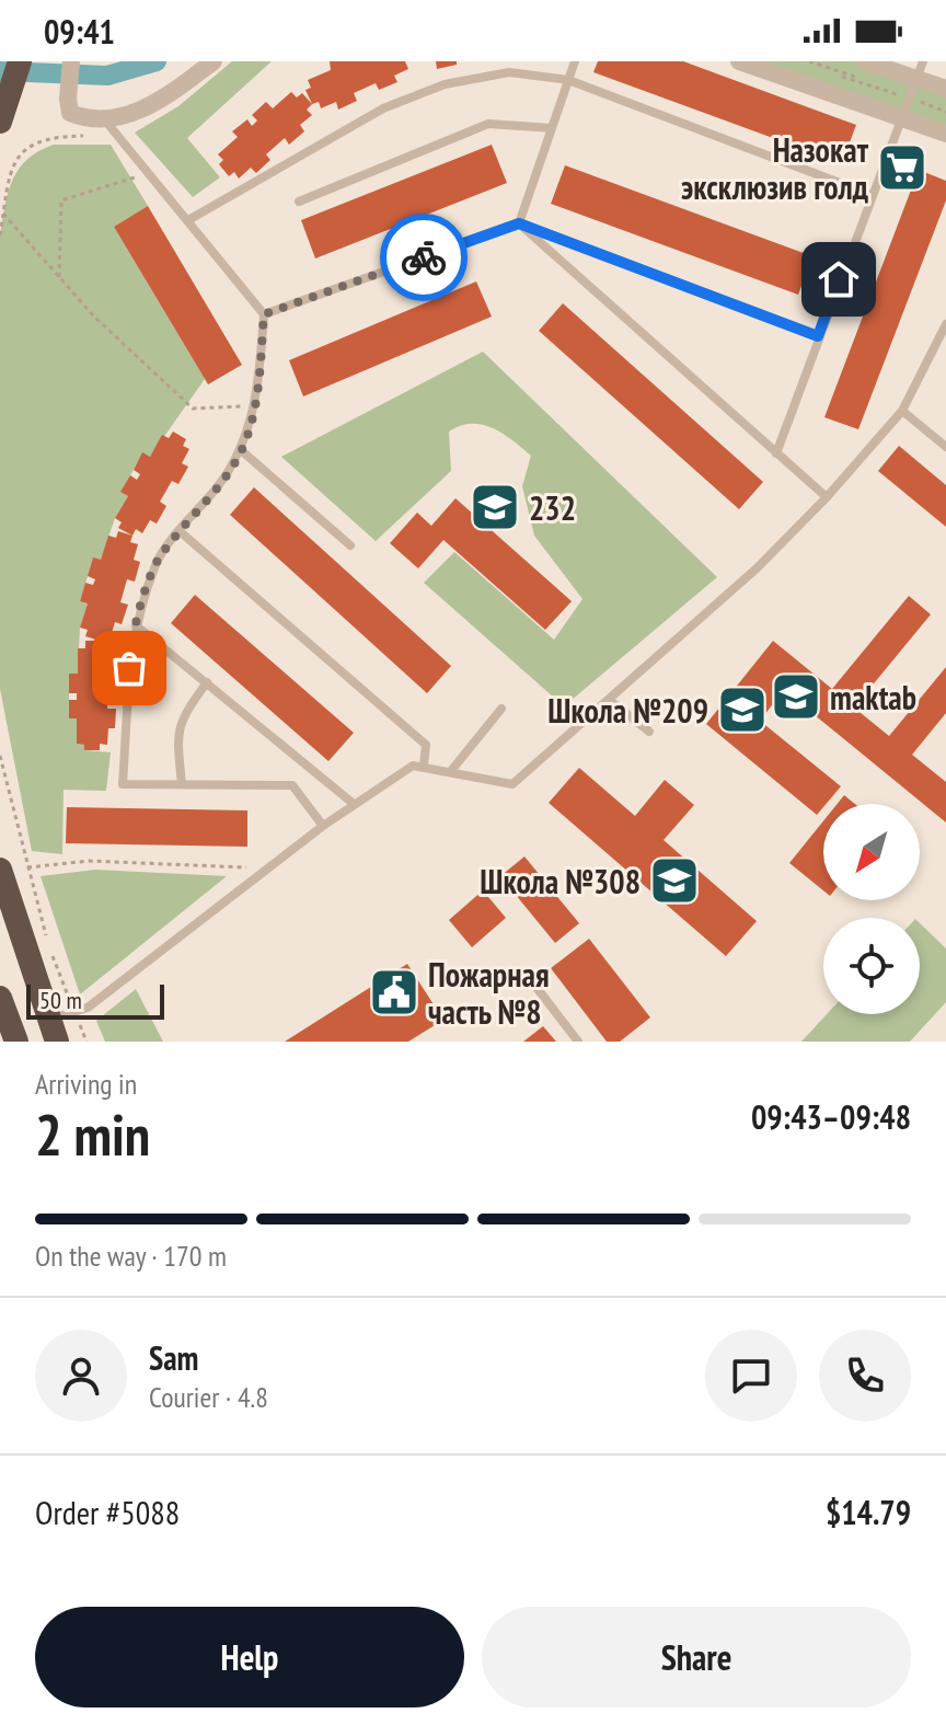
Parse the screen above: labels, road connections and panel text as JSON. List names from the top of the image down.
{
  "places": {
    "supermarket": ["Назокат эксклюзив голд"],
    "school or university": [
      "232",
      "maktab",
      "Школа №209",
      "Школа №308"
    ],
    "public building": ["Пожарная часть №8"]
  },
  "scale_bar": "50 m",
  "north": "bottom left",
  "page": {
    "status": "09:41",
    "scale": "50 m",
    "heading": ["2 min", "Arriving in", "09:43–09:48"],
    "panel": [
      "Sam",
      "Courier · 4.8",
      "Order #5088",
      "$14.79"
    ],
    "bar": "On the way · 170 m",
    "buttons": ["Help", "Share"]
  }
}
